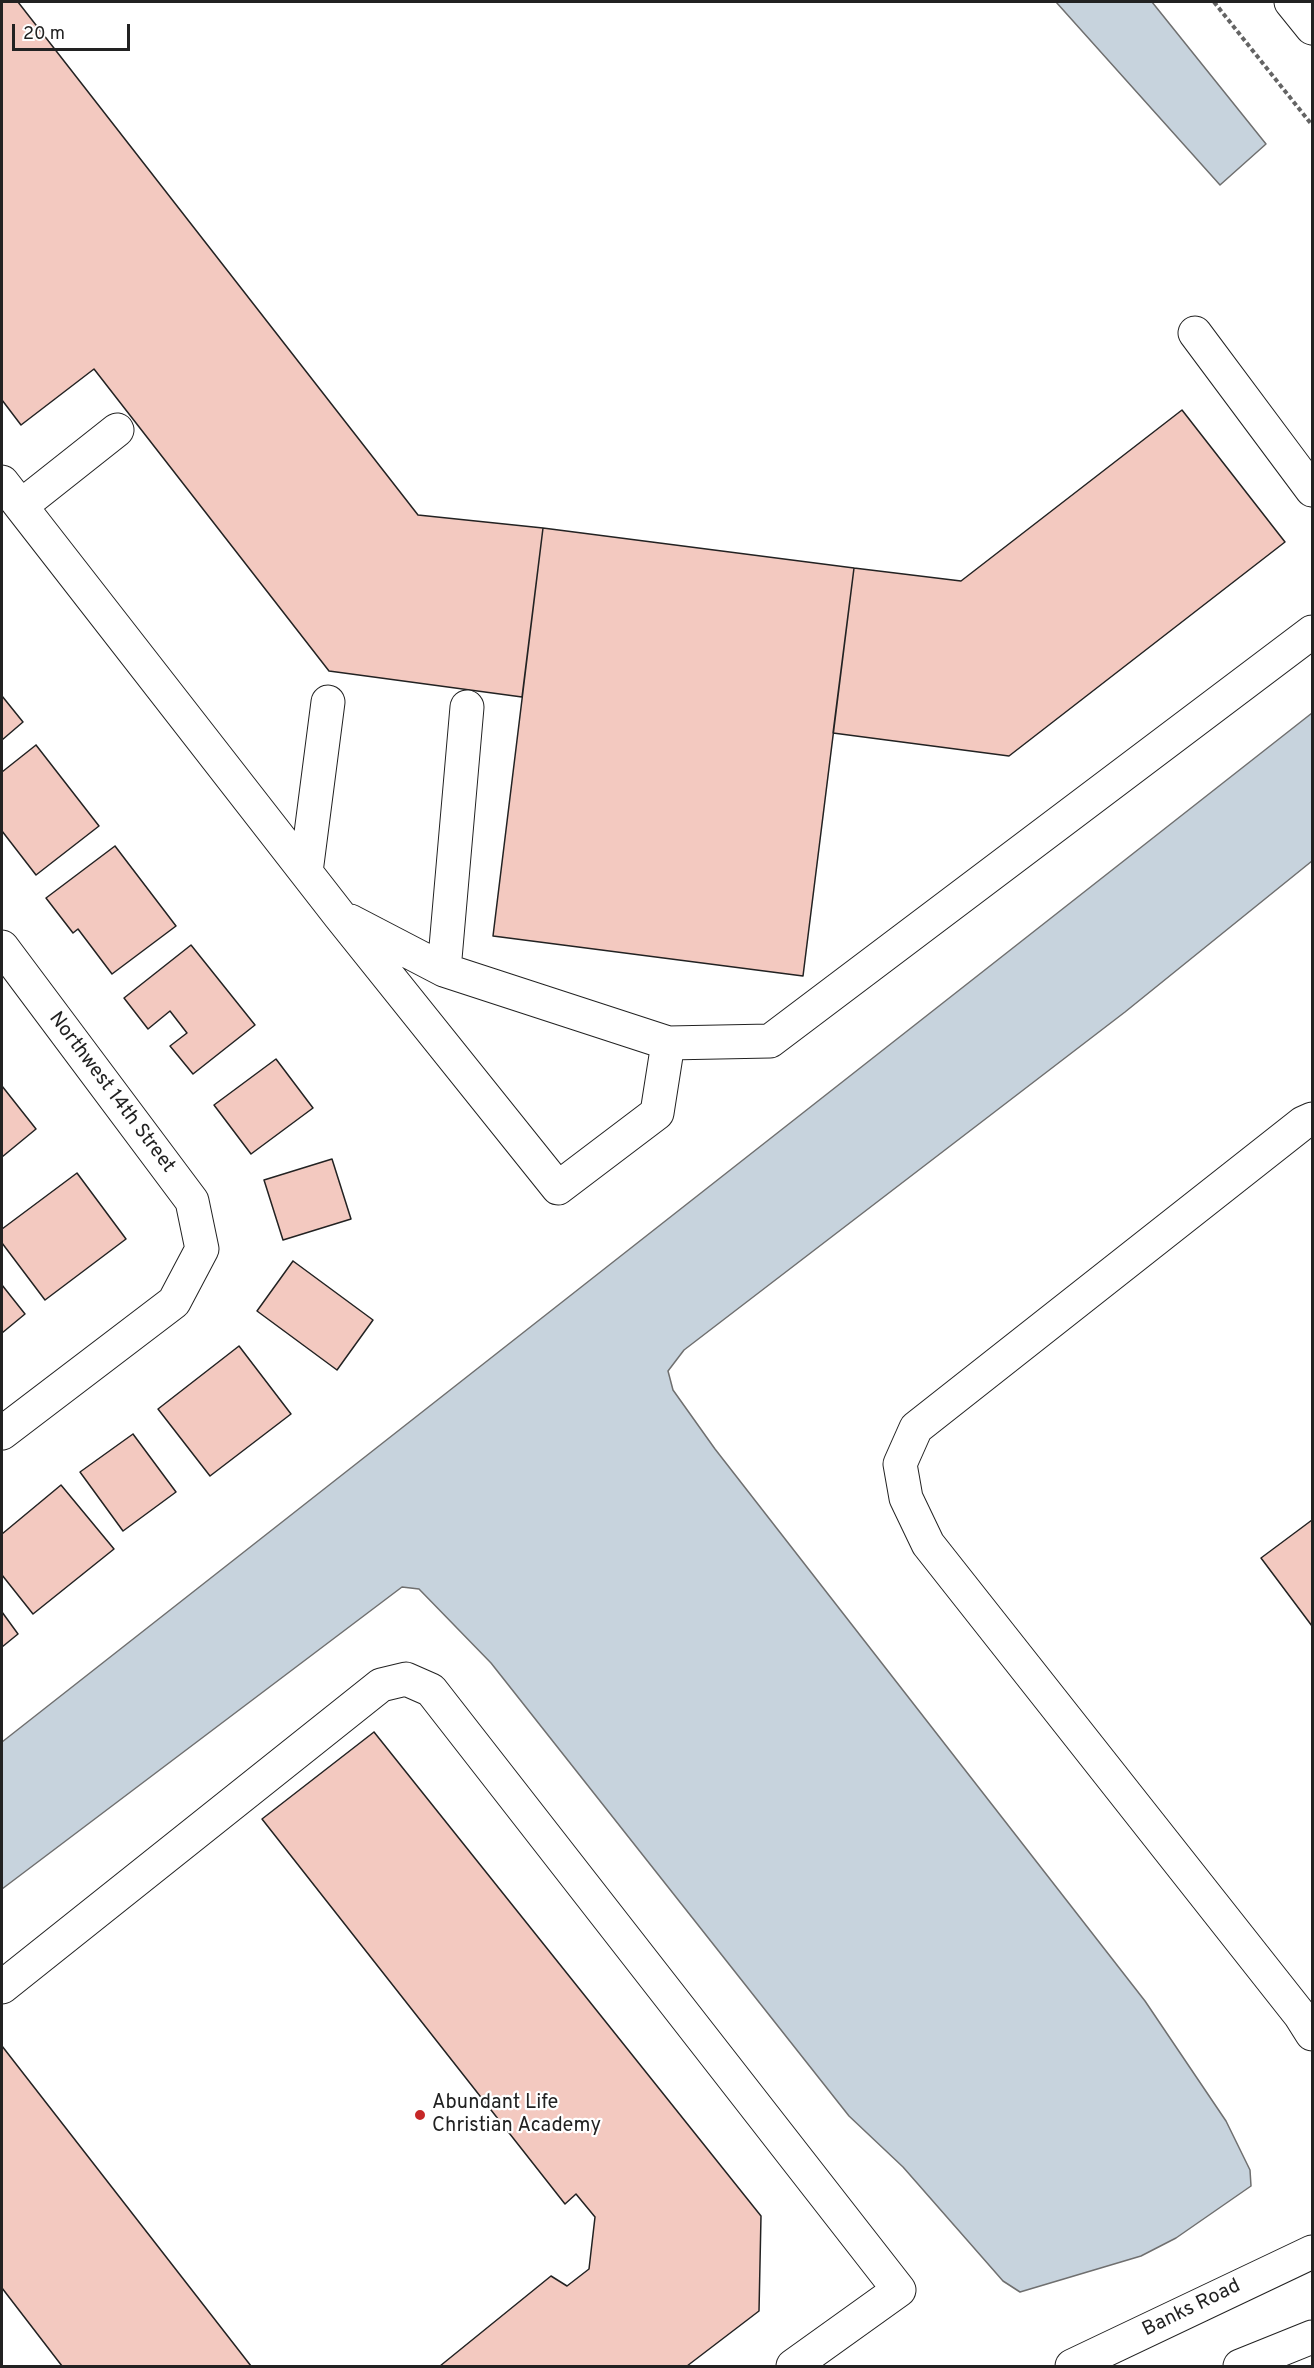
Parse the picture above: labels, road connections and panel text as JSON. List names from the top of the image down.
{
  "streets": {
    "street": ["Northwest 14th Street", "Banks Road"]
  },
  "places": ["Abundant Life Christian Academy"],
  "scale_bar": "20 m"
}
